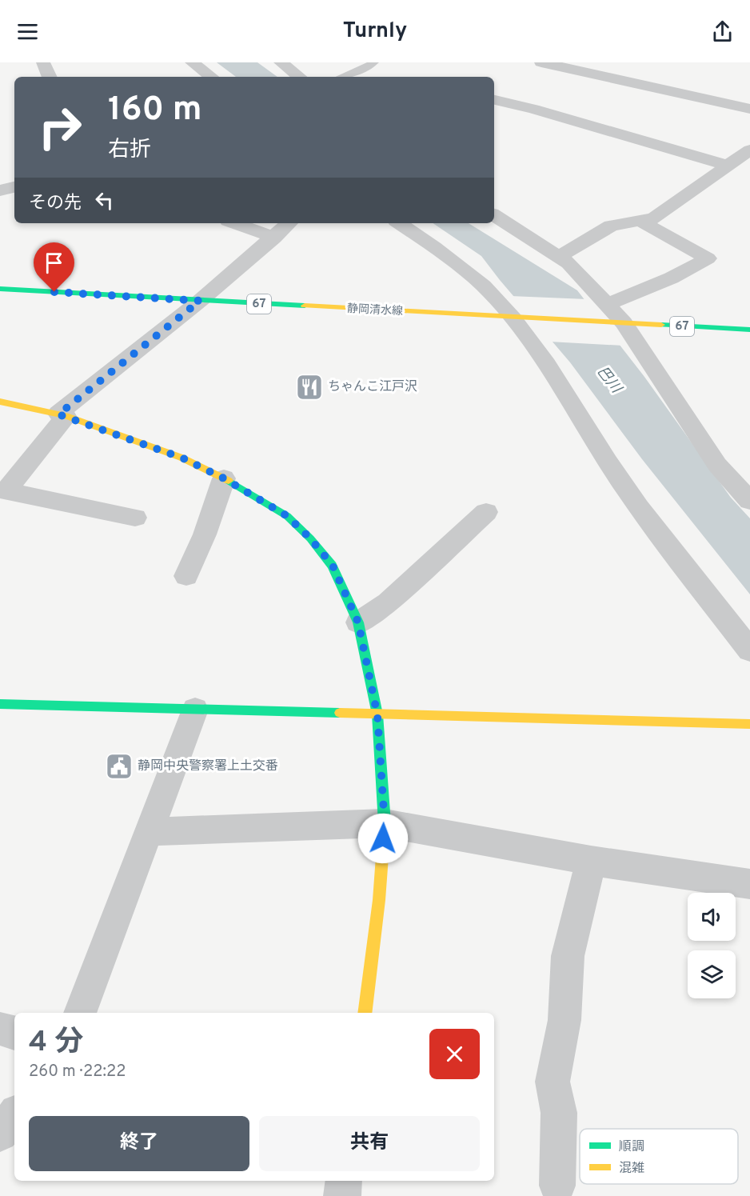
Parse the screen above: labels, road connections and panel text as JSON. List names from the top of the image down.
{
  "streets": {
    "street": ["67", "静岡清水線"]
  },
  "water": ["巴川"],
  "places": {
    "restaurant": ["ちゃんこ江戸沢"],
    "public building": ["静岡中央警察署上土交番"]
  },
  "legend": ["順調", "混雑"],
  "page": {
    "header": "Turnly",
    "turn": ["160 m", "右折"],
    "then": "その先",
    "heading": ["4 分", "260 m · 22:22"],
    "buttons": ["終了", "共有"]
  }
}
